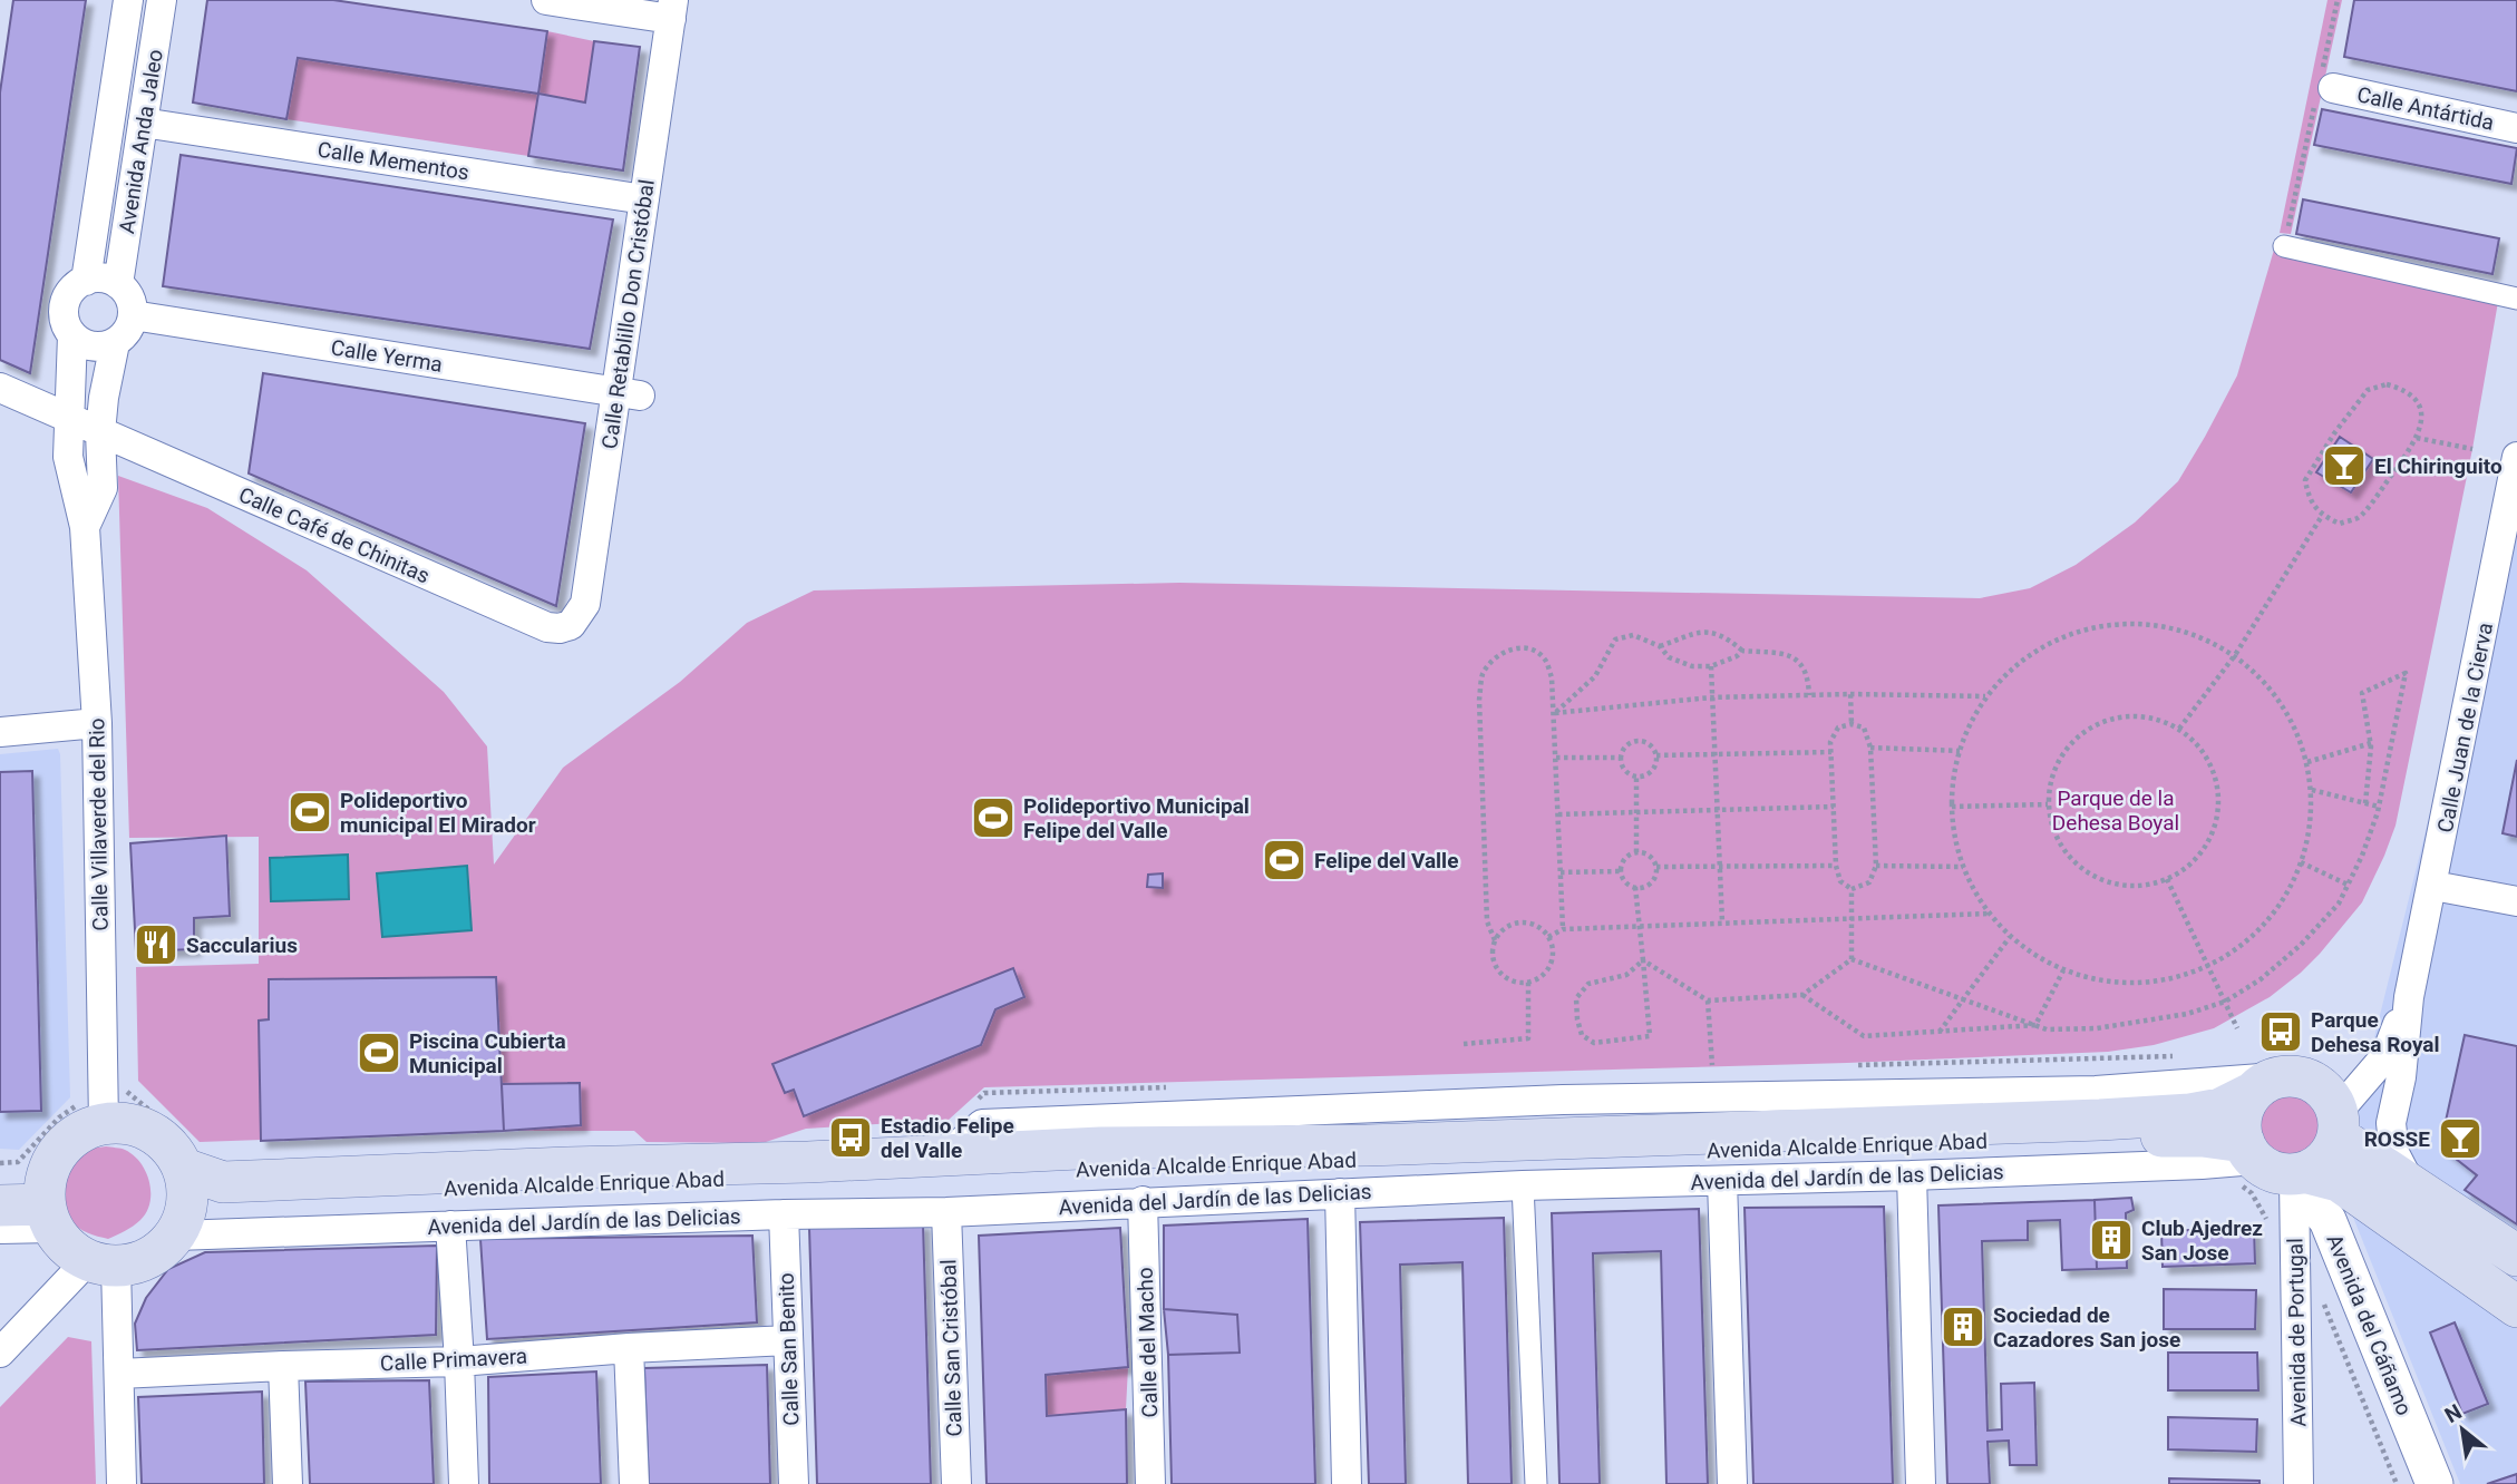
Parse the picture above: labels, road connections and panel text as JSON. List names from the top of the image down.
{
  "streets": {
    "main road": ["Avenida Alcalde Enrique Abad"],
    "street": [
      "Calle Antártida",
      "Avenida Anda Jaleo",
      "Calle Mementos",
      "Calle Retablillo Don Cristóbal",
      "Calle Yerma",
      "Calle Café de Chinitas",
      "Calle Juan de la Cierva",
      "Calle Villaverde del Rio",
      "Avenida del Jardín de las Delicias",
      "Avenida del Cáñamo",
      "Avenida de Portugal",
      "Calle del Macho",
      "Calle San Cristóbal",
      "Calle San Benito",
      "Calle Primavera"
    ]
  },
  "crossings": [
    ["Avenida Anda Jaleo", "Calle Mementos"],
    ["Avenida Anda Jaleo", "Calle Yerma"],
    ["Calle Mementos", "Calle Retablillo Don Cristóbal"],
    ["Calle Retablillo Don Cristóbal", "Calle Yerma"],
    ["Calle Retablillo Don Cristóbal", "Calle Café de Chinitas"],
    ["Calle Café de Chinitas", "Calle Villaverde del Rio"],
    ["Calle Villaverde del Rio", "Avenida Alcalde Enrique Abad"],
    ["Calle Villaverde del Rio", "Avenida del Jardín de las Delicias"],
    ["Avenida Alcalde Enrique Abad", "Avenida del Jardín de las Delicias"],
    ["Avenida Alcalde Enrique Abad", "Avenida del Cáñamo"],
    ["Avenida Alcalde Enrique Abad", "Avenida de Portugal"],
    ["Avenida del Jardín de las Delicias", "Avenida del Cáñamo"],
    ["Avenida del Jardín de las Delicias", "Avenida de Portugal"],
    ["Avenida del Jardín de las Delicias", "Calle del Macho"],
    ["Avenida del Jardín de las Delicias", "Calle San Cristóbal"],
    ["Avenida del Jardín de las Delicias", "Calle San Benito"],
    ["Avenida del Cáñamo", "Avenida de Portugal"],
    ["Calle San Benito", "Calle Primavera"]
  ],
  "parks": ["Parque de la Dehesa Boyal"],
  "places": {
    "bar": ["El Chiringuito", "ROSSE"],
    "sports": [
      "Polideportivo municipal El Mirador",
      "Polideportivo Municipal Felipe del Valle",
      "Felipe del Valle",
      "Piscina Cubierta Municipal"
    ],
    "restaurant": ["Saccularius"],
    "bus stop": ["Parque Dehesa Royal", "Estadio Felipe del Valle"],
    "building": ["Club Ajedrez San Jose", "Sociedad de Cazadores San jose"]
  },
  "north": "top left"
}
